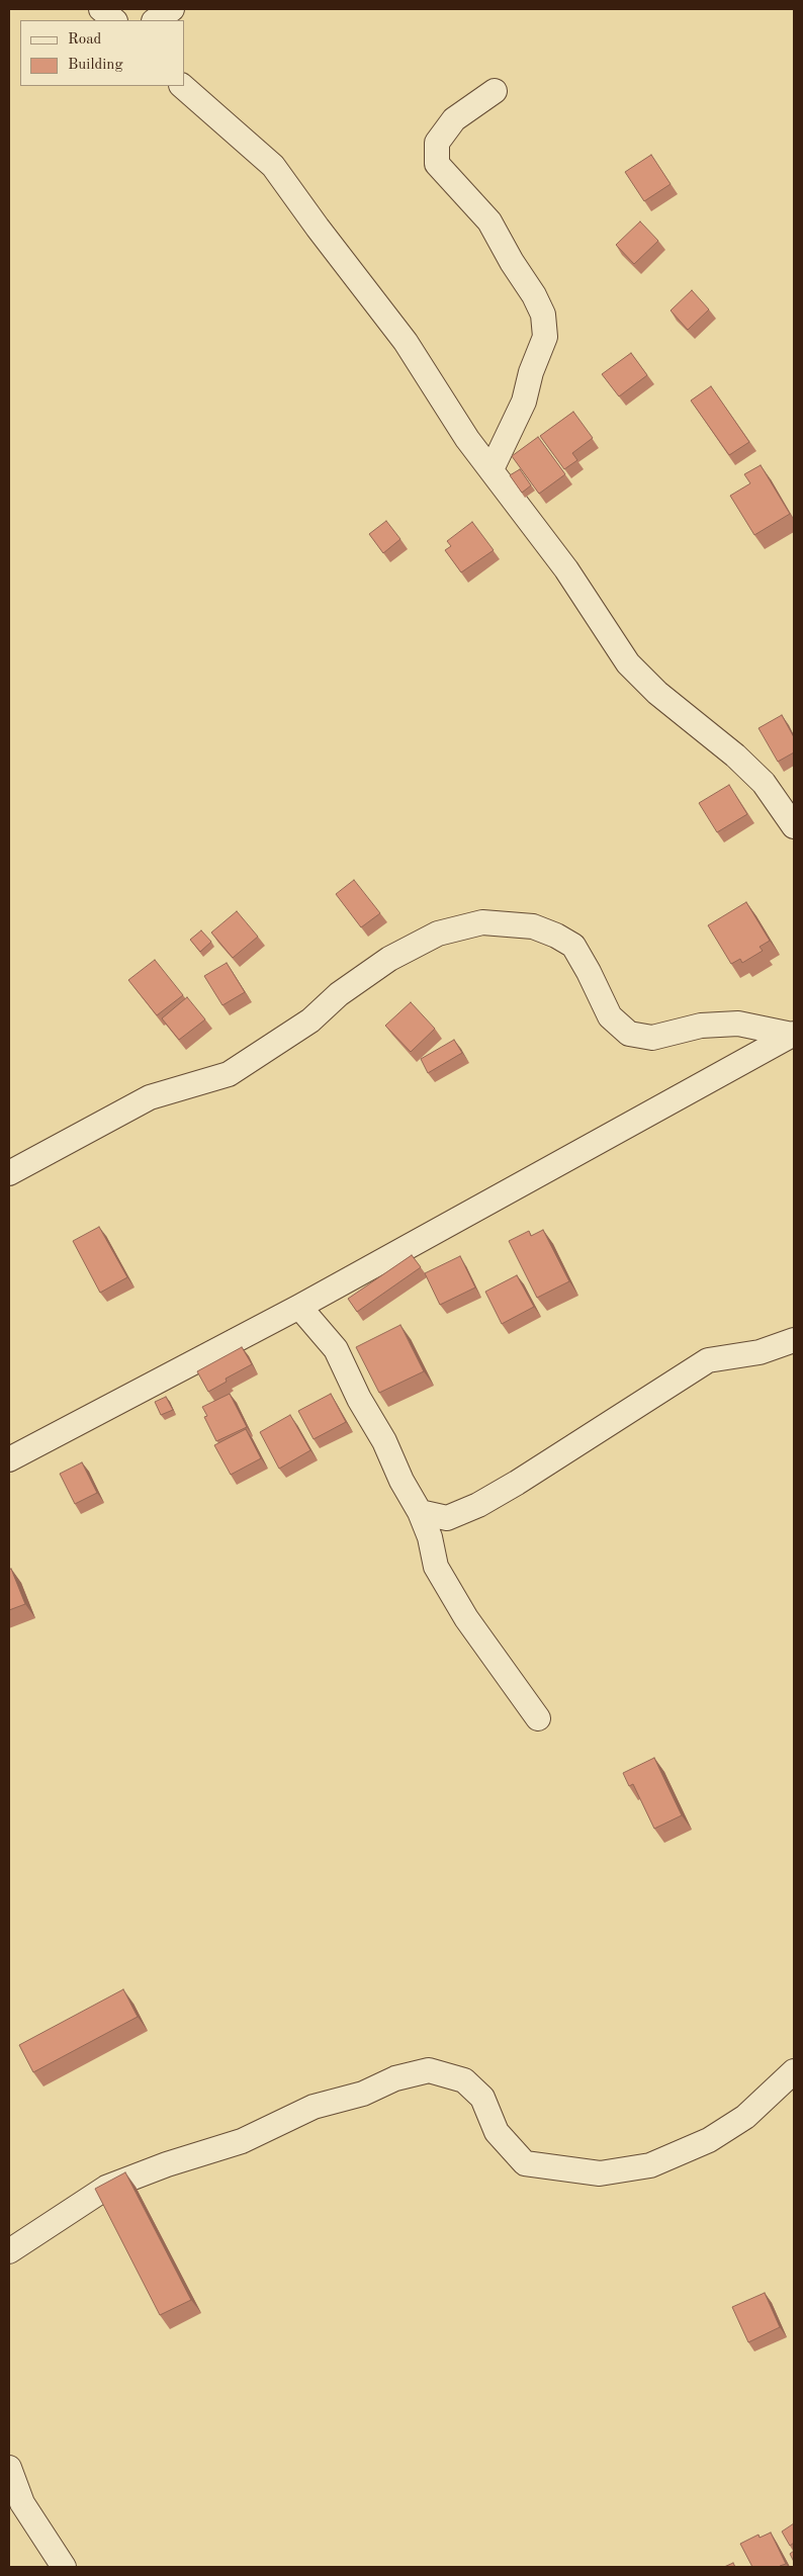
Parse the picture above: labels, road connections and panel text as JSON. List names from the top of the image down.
{
  "legend": ["Road", "Building"]
}
